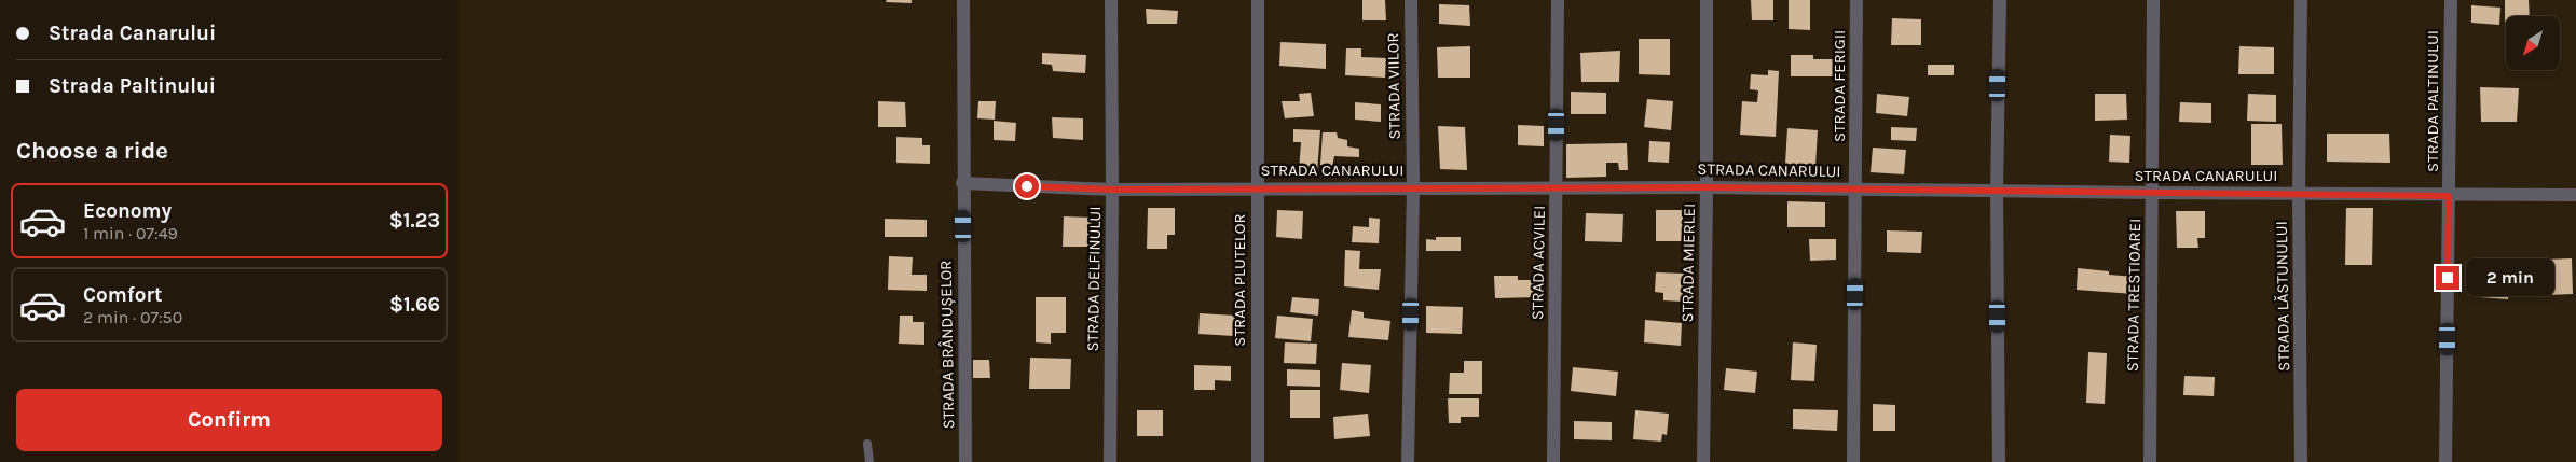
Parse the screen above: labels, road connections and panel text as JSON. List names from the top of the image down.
{
  "streets": {
    "street": [
      "STRADA VIILOR",
      "STRADA FERIGII",
      "STRADA PALTINULUI",
      "STRADA CANARULUI",
      "STRADA ACVILEI",
      "STRADA MIERLEI",
      "STRADA DELFINULUI",
      "STRADA PLUTELOR",
      "STRADA TRESTIOAREI",
      "STRADA LĂSTUNULUI",
      "STRADA BRÂNDUȘELOR"
    ]
  },
  "crossings": [
    ["STRADA VIILOR", "STRADA CANARULUI"],
    ["STRADA FERIGII", "STRADA CANARULUI"],
    ["STRADA PALTINULUI", "STRADA CANARULUI"],
    ["STRADA CANARULUI", "STRADA ACVILEI"],
    ["STRADA CANARULUI", "STRADA MIERLEI"],
    ["STRADA CANARULUI", "STRADA DELFINULUI"],
    ["STRADA CANARULUI", "STRADA PLUTELOR"],
    ["STRADA CANARULUI", "STRADA TRESTIOAREI"],
    ["STRADA CANARULUI", "STRADA LĂSTUNULUI"],
    ["STRADA CANARULUI", "STRADA BRÂNDUȘELOR"]
  ],
  "north": "bottom left",
  "page": {
    "banner": ["Strada Canarului", "Strada Paltinului"],
    "heading": "Choose a ride",
    "list": [
      {
        "name": "Economy",
        "note": "1 min · 07:49",
        "value": "$1.23"
      },
      {
        "name": "Comfort",
        "note": "2 min · 07:50",
        "value": "$1.66"
      }
    ],
    "bubble": "2 min",
    "buttons": "Confirm"
  }
}
